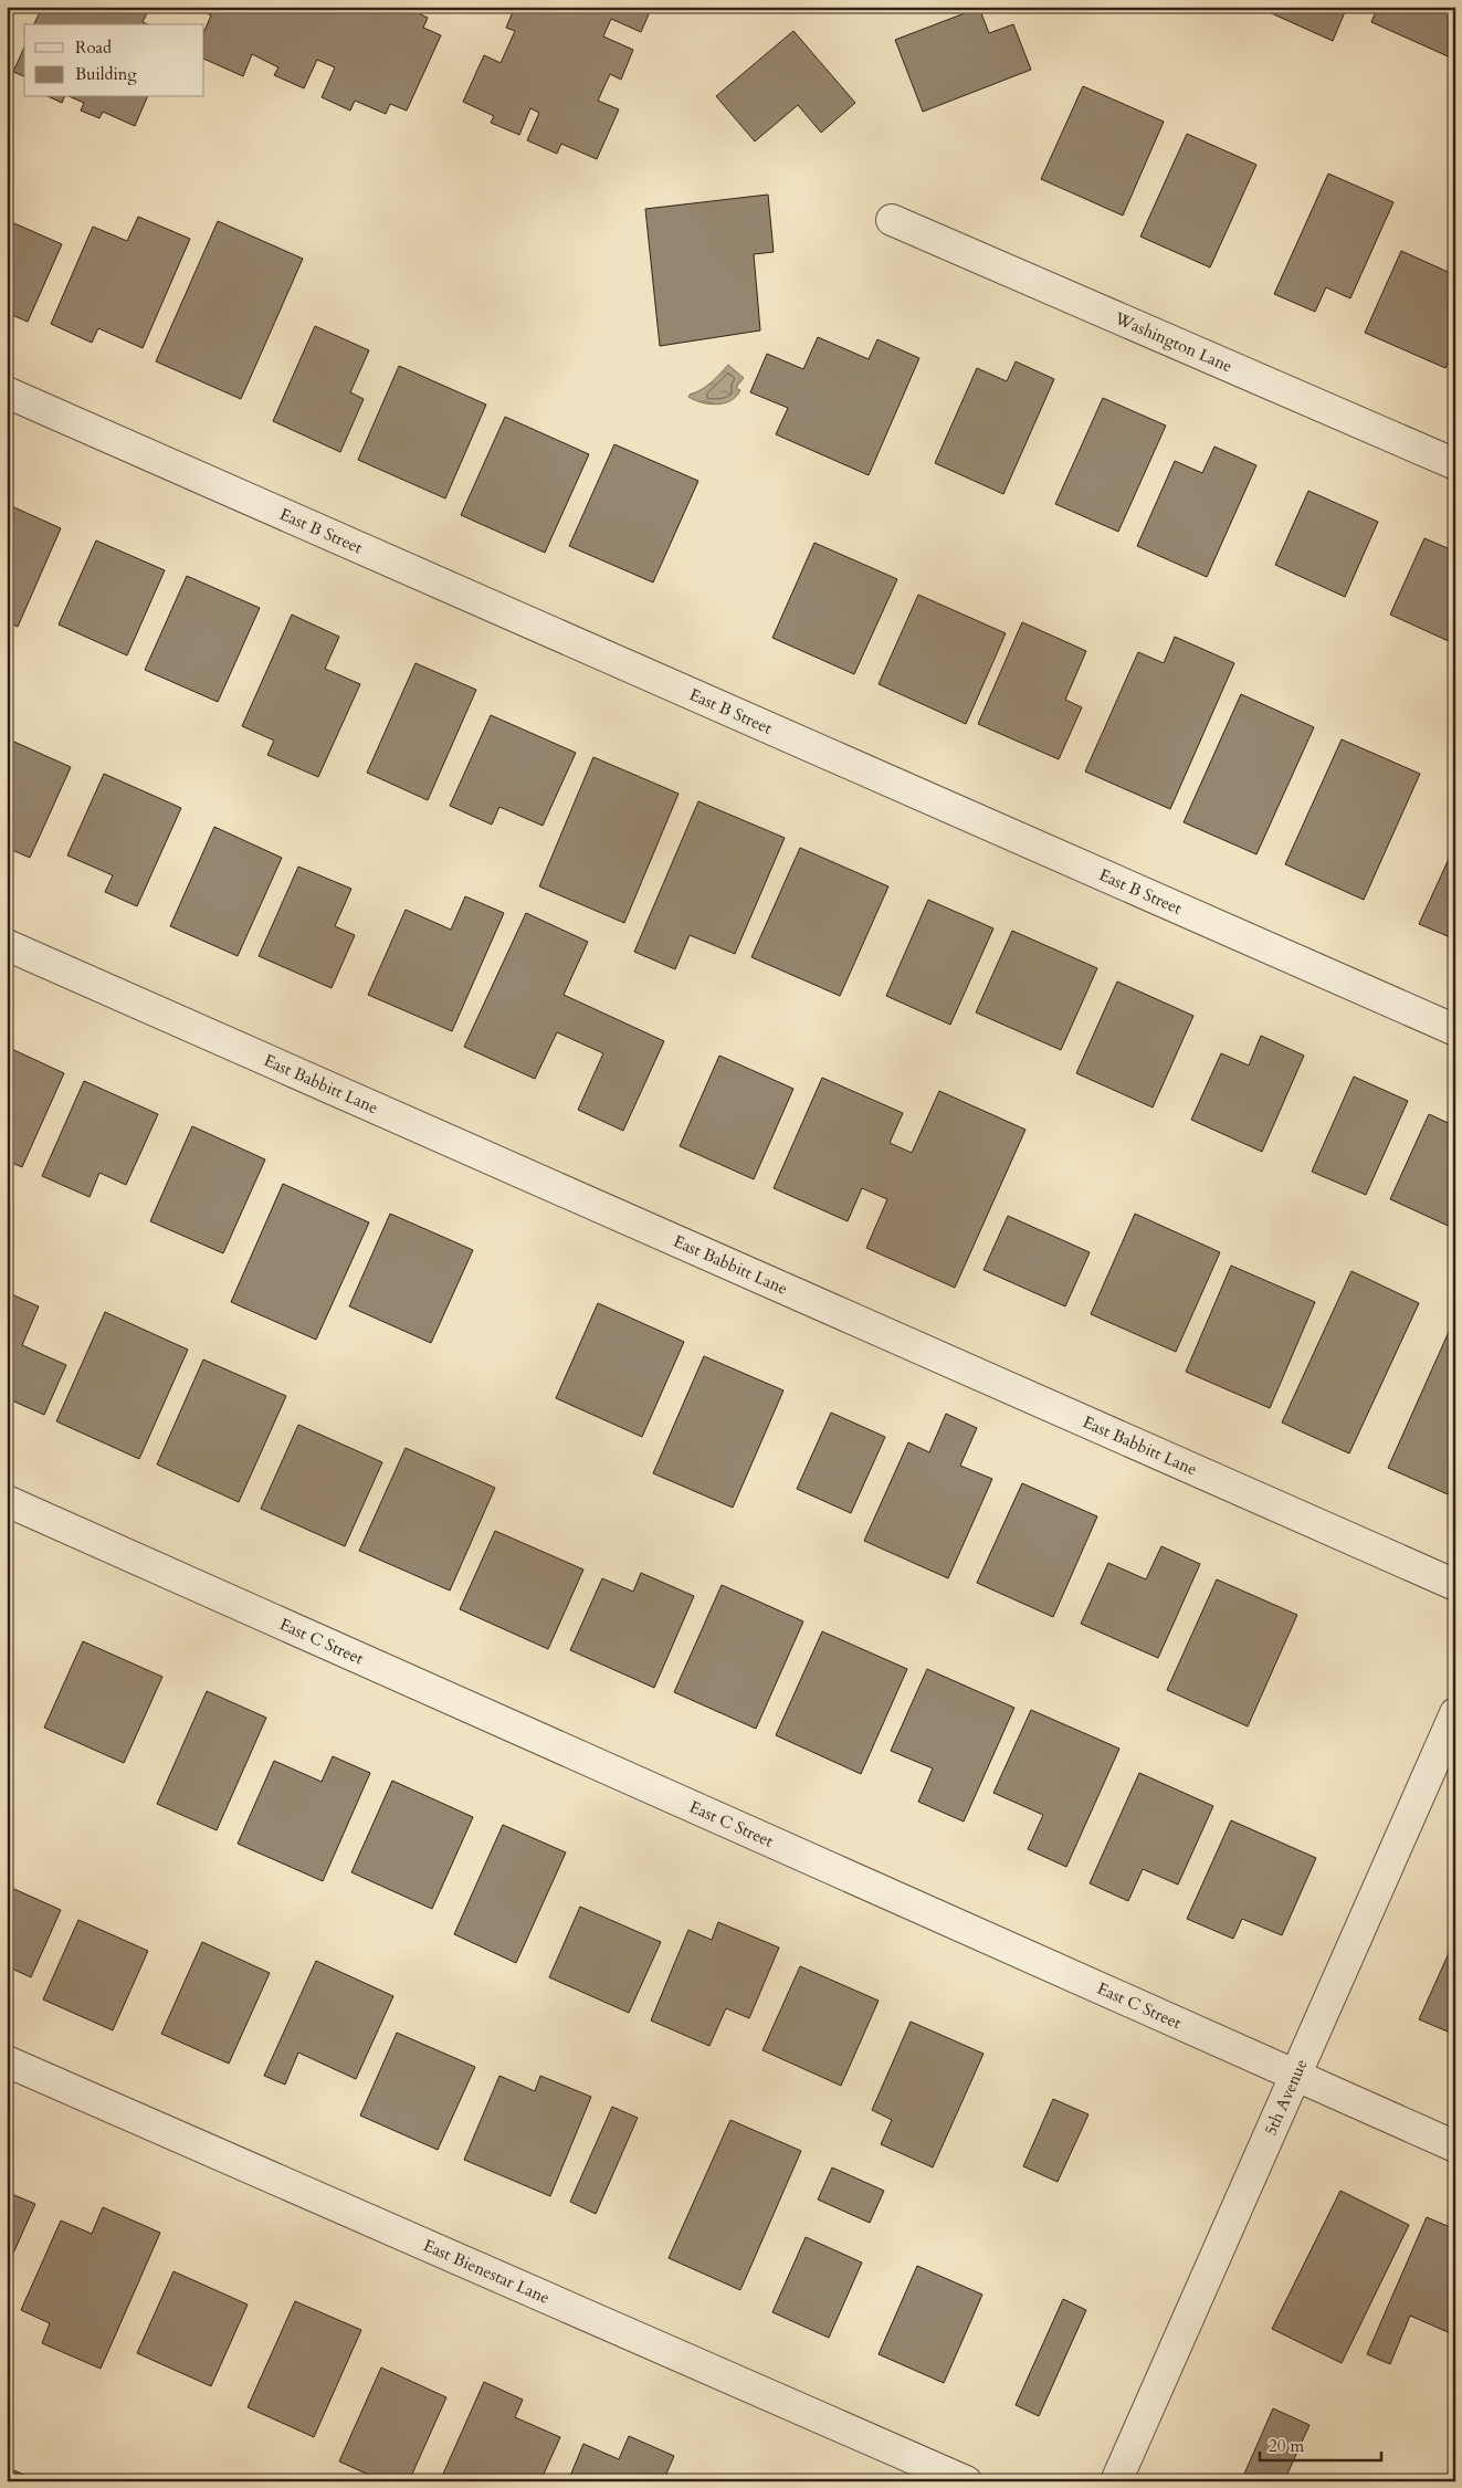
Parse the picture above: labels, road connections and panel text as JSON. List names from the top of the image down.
{
  "streets": {
    "street": [
      "Washington Lane",
      "East B Street",
      "East Babbitt Lane",
      "East C Street",
      "5th Avenue",
      "East Bienestar Lane"
    ]
  },
  "crossings": [
    ["East C Street", "5th Avenue"]
  ],
  "legend": ["Road", "Building"],
  "scale_bar": "20 m"
}
